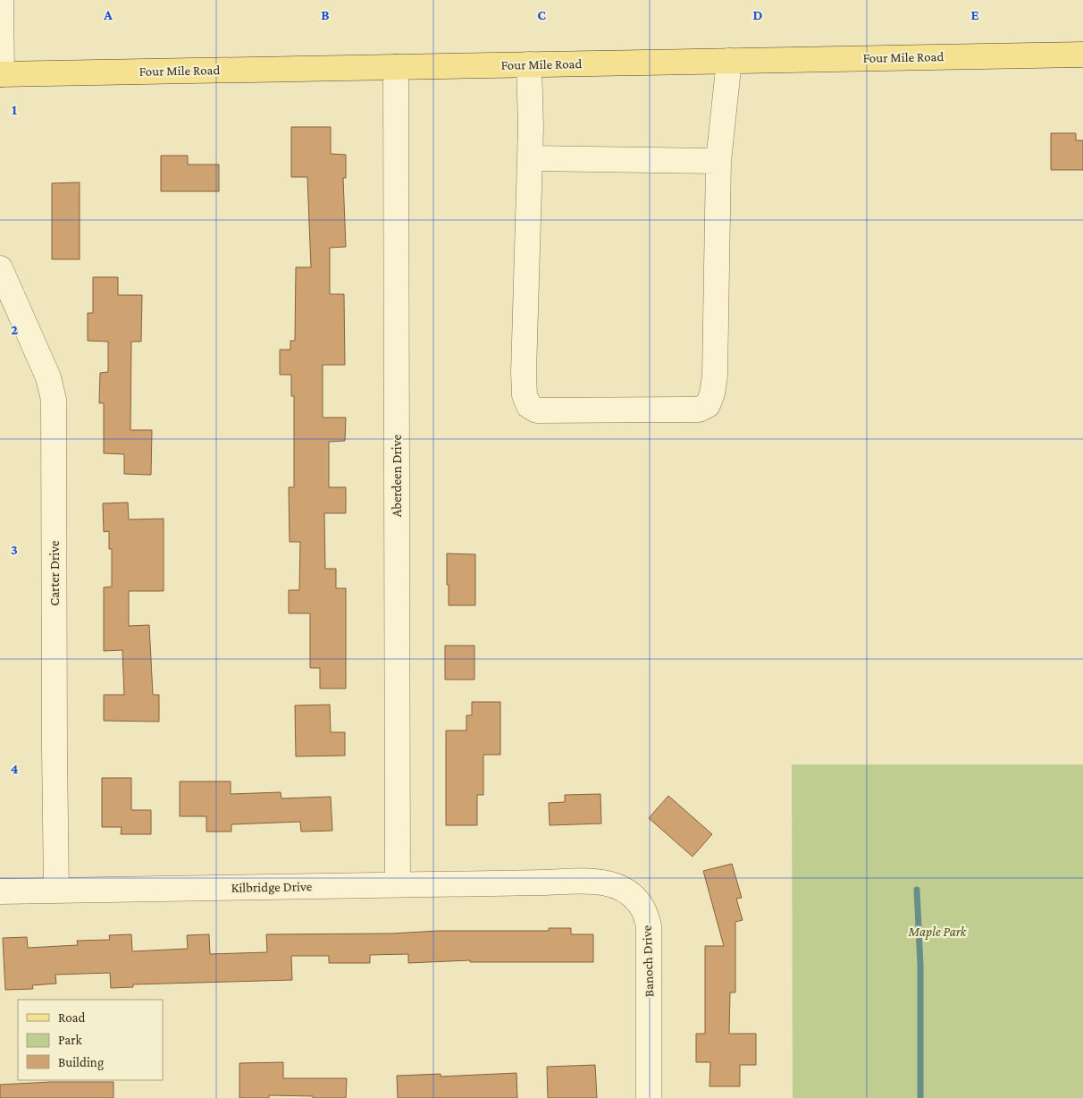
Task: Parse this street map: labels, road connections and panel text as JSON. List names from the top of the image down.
{
  "streets": {
    "main road": ["Four Mile Road"],
    "street": [
      "Aberdeen Drive",
      "Carter Drive",
      "Kilbridge Drive",
      "Banoch Drive"
    ]
  },
  "crossings": [
    ["Four Mile Road", "Aberdeen Drive"],
    ["Aberdeen Drive", "Kilbridge Drive"],
    ["Carter Drive", "Kilbridge Drive"],
    ["Kilbridge Drive", "Banoch Drive"]
  ],
  "parks": ["Maple Park"],
  "legend": ["Road", "Park", "Building"],
  "grid": {
    "columns": [
      "A",
      "B",
      "C",
      "D",
      "E"
    ],
    "rows": [
      "1",
      "2",
      "3",
      "4"
    ]
  }
}
